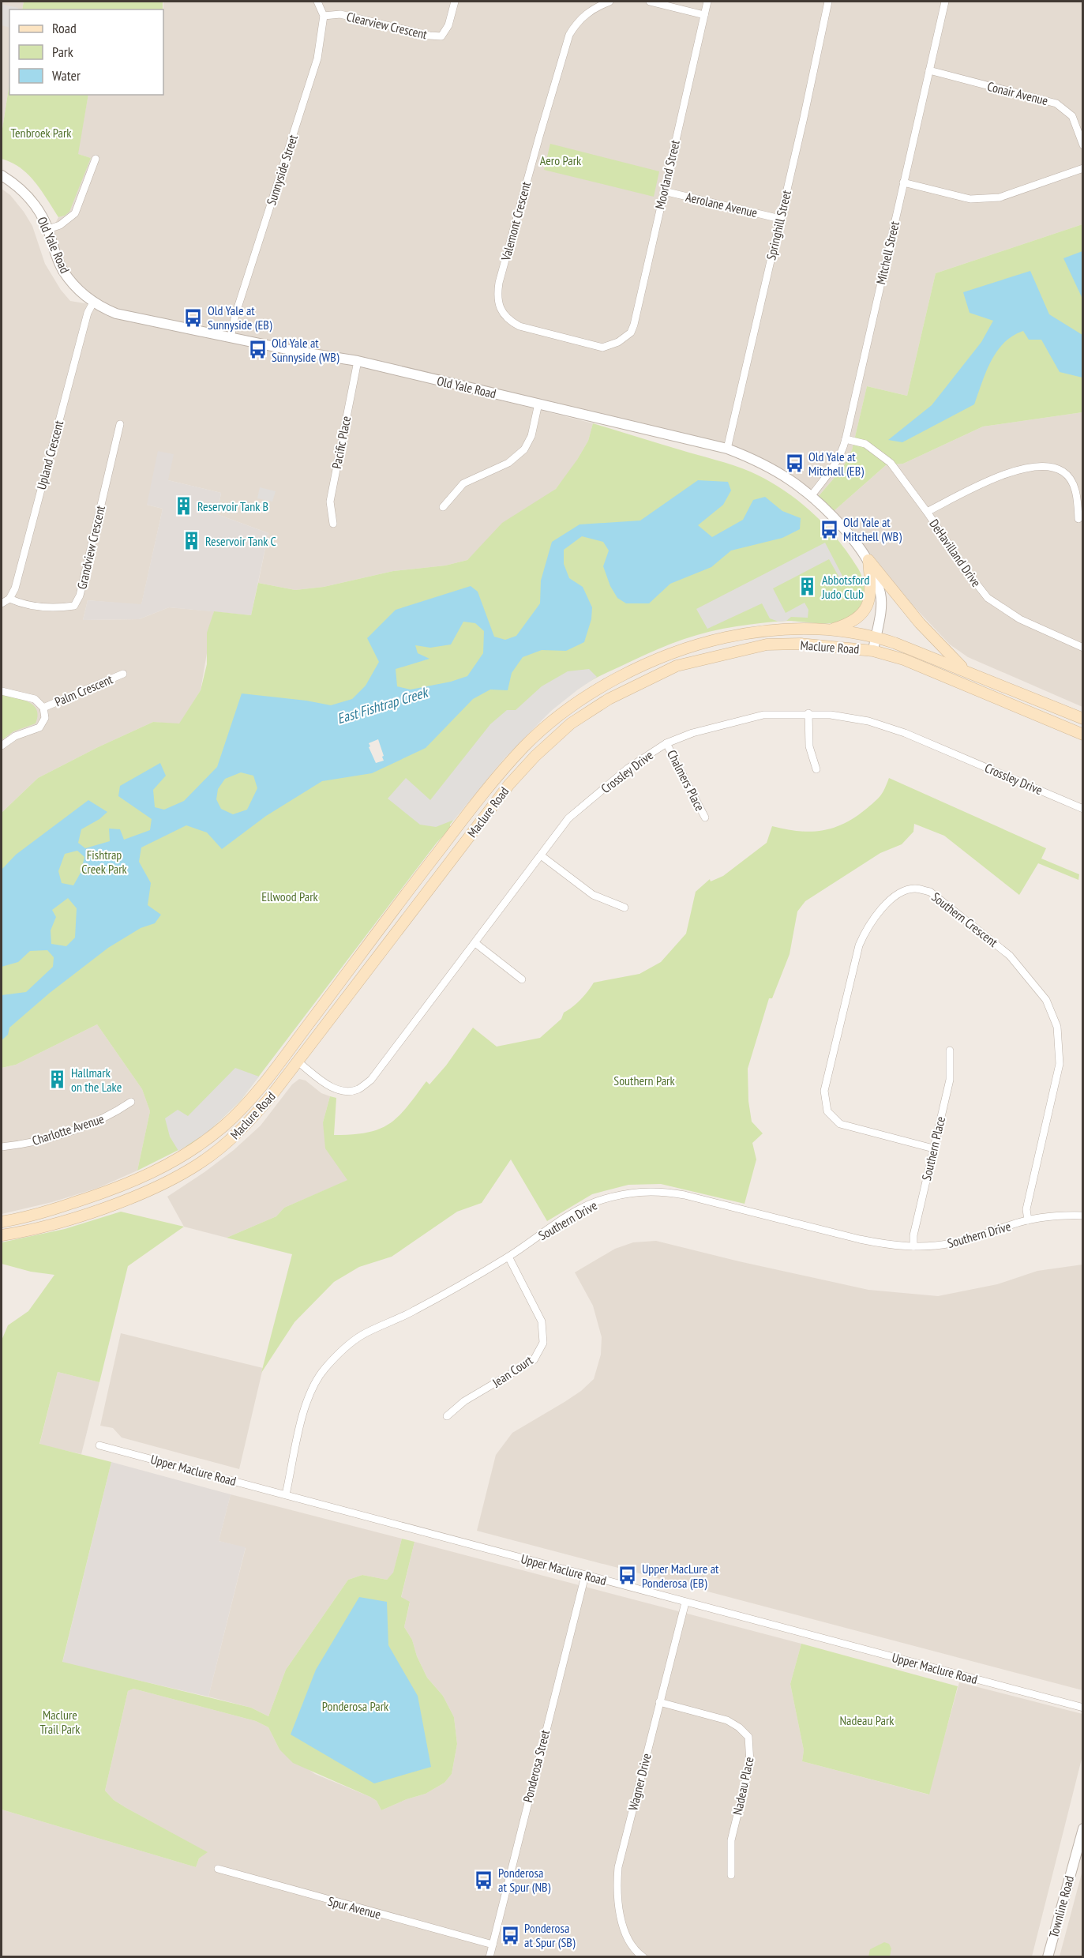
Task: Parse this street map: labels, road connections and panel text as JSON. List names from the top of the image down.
{
  "streets": {
    "main road": ["Maclure Road"],
    "street": [
      "Clearview Crescent",
      "Conair Avenue",
      "Sunnyside Street",
      "Moorland Street",
      "Aerolane Avenue",
      "Valemont Crescent",
      "Springhill Street",
      "Old Yale Road",
      "Mitchell Street",
      "Pacific Place",
      "Upland Crescent",
      "Grandview Crescent",
      "DeHavilland Drive",
      "Palm Crescent",
      "Crossley Drive",
      "Chalmers Place",
      "Southern Crescent",
      "Charlotte Avenue",
      "Southern Place",
      "Southern Drive",
      "Jean Court",
      "Upper Maclure Road",
      "Ponderosa Street",
      "Wagner Drive",
      "Nadeau Place",
      "Townline Road",
      "Spur Avenue"
    ]
  },
  "crossings": [
    ["Clearview Crescent", "Sunnyside Street"],
    ["Conair Avenue", "Mitchell Street"],
    ["Sunnyside Street", "Old Yale Road"],
    ["Moorland Street", "Aerolane Avenue"],
    ["Moorland Street", "Valemont Crescent"],
    ["Aerolane Avenue", "Springhill Street"],
    ["Springhill Street", "Old Yale Road"],
    ["Old Yale Road", "Mitchell Street"],
    ["Old Yale Road", "Pacific Place"],
    ["Old Yale Road", "Upland Crescent"],
    ["Old Yale Road", "Maclure Road"],
    ["Mitchell Street", "DeHavilland Drive"],
    ["Upland Crescent", "Grandview Crescent"],
    ["Maclure Road", "Crossley Drive"],
    ["Crossley Drive", "Chalmers Place"],
    ["Southern Crescent", "Southern Place"],
    ["Southern Crescent", "Southern Drive"],
    ["Southern Place", "Southern Drive"],
    ["Southern Drive", "Jean Court"],
    ["Southern Drive", "Upper Maclure Road"],
    ["Upper Maclure Road", "Ponderosa Street"],
    ["Upper Maclure Road", "Wagner Drive"],
    ["Ponderosa Street", "Spur Avenue"],
    ["Wagner Drive", "Nadeau Place"]
  ],
  "water": ["East Fishtrap Creek"],
  "parks": [
    "Tenbroek Park",
    "Aero Park",
    "Fishtrap Creek Park",
    "Ellwood Park",
    "Southern Park",
    "Ponderosa Park",
    "Maclure Trail Park",
    "Nadeau Park"
  ],
  "places": {
    "bus stop": [
      "Old Yale at Sunnyside (EB)",
      "Old Yale at Sunnyside (WB)",
      "Old Yale at Mitchell (EB)",
      "Old Yale at Mitchell (WB)",
      "Upper MacLure at Ponderosa (EB)",
      "Ponderosa at Spur (NB)",
      "Ponderosa at Spur (SB)"
    ],
    "building": [
      "Reservoir Tank B",
      "Reservoir Tank C",
      "Abbotsford Judo Club",
      "Hallmark on the Lake"
    ]
  },
  "legend": ["Road", "Park", "Water"]
}
